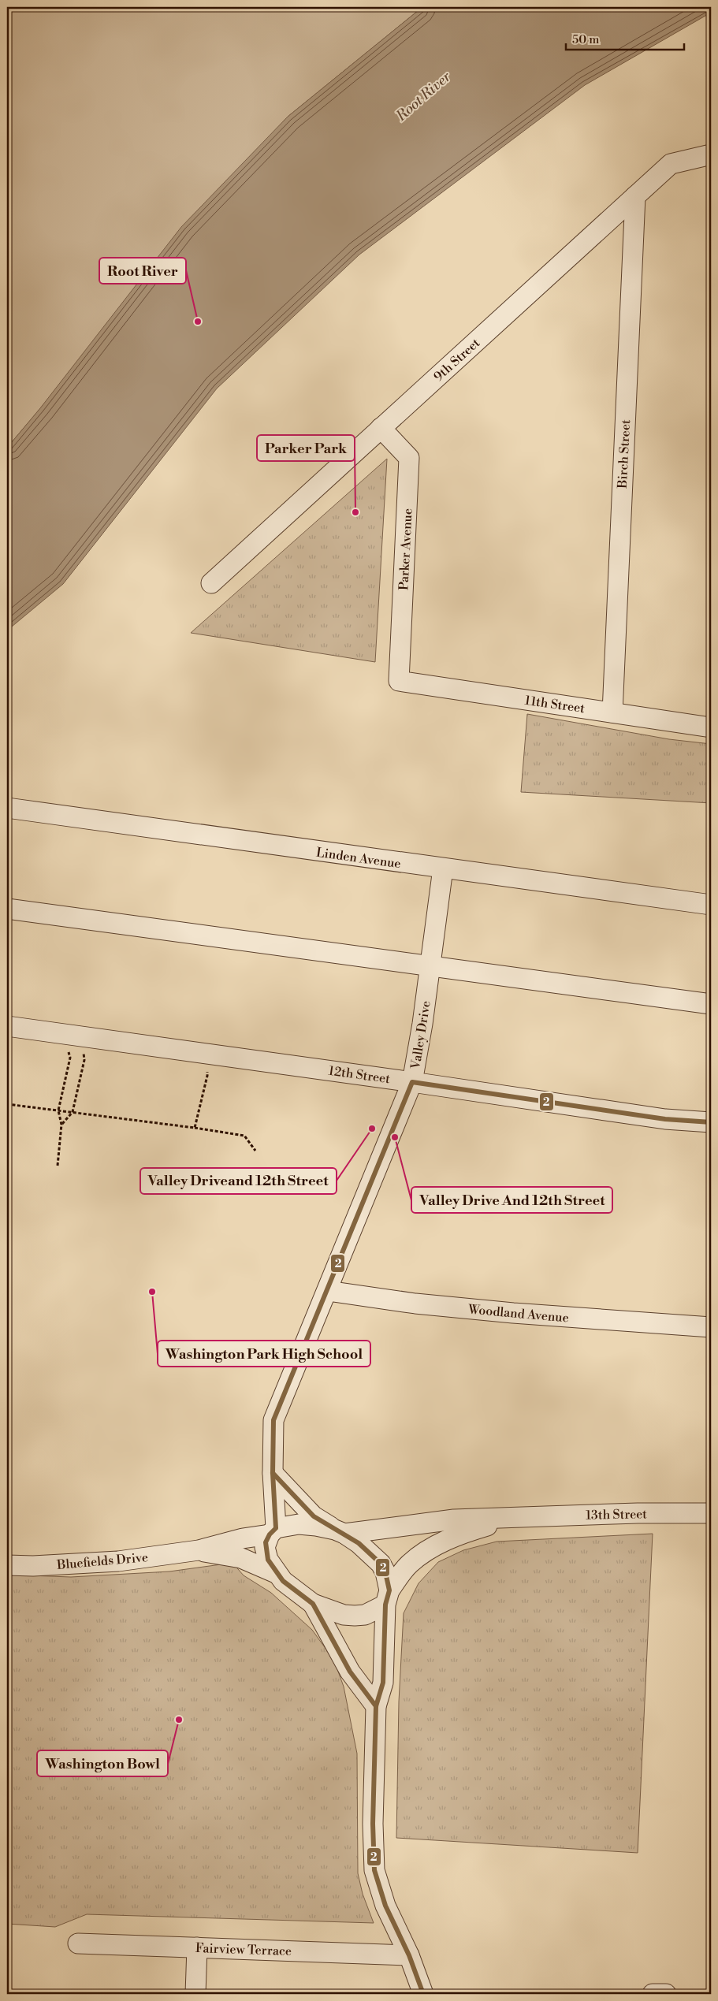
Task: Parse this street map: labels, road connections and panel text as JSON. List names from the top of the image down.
{
  "streets": {
    "street": [
      "9th Street",
      "Birch Street",
      "Parker Avenue",
      "11th Street",
      "Linden Avenue",
      "Valley Drive",
      "12th Street",
      "Woodland Avenue",
      "13th Street",
      "Bluefields Drive",
      "Fairview Terrace"
    ]
  },
  "crossings": [
    ["9th Street", "Birch Street"],
    ["9th Street", "Parker Avenue"],
    ["Birch Street", "11th Street"],
    ["Parker Avenue", "11th Street"],
    ["Linden Avenue", "Valley Drive"],
    ["Valley Drive", "12th Street"],
    ["Valley Drive", "Woodland Avenue"],
    ["Valley Drive", "13th Street"],
    ["Valley Drive", "Bluefields Drive"],
    ["13th Street", "Bluefields Drive"]
  ],
  "water": ["Root River"],
  "places": [
    "Root River",
    "Parker Park",
    "Valley Driveand 12th Street",
    "Valley Drive And 12th Street",
    "Washington Park High School",
    "Washington Bowl"
  ],
  "lines": ["transit line 2"],
  "scale_bar": "50 m"
}
